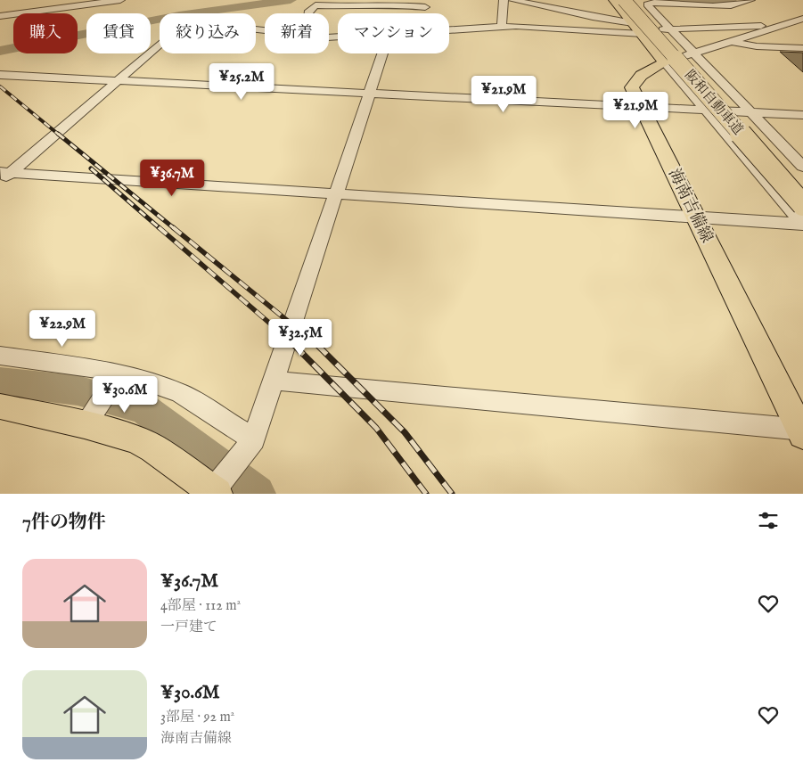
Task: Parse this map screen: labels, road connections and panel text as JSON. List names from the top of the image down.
{
  "streets": {
    "highway": ["阪和自動車道"],
    "main road": ["海南吉備線"]
  },
  "page": {
    "chip": [
      "購入",
      "賃貸",
      "絞り込み",
      "新着",
      "マンション"
    ],
    "price": [
      "¥25.2M",
      "¥21.9M",
      "¥21.9M",
      "¥36.7M",
      "¥22.9M",
      "¥32.5M",
      "¥30.6M"
    ],
    "heading": "7件の物件",
    "list": [
      {
        "name": "¥36.7M",
        "note": "4部屋 · 112 m² · 一戸建て"
      },
      {
        "name": "¥30.6M",
        "note": "3部屋 · 92 m² · 海南吉備線"
      }
    ]
  }
}
